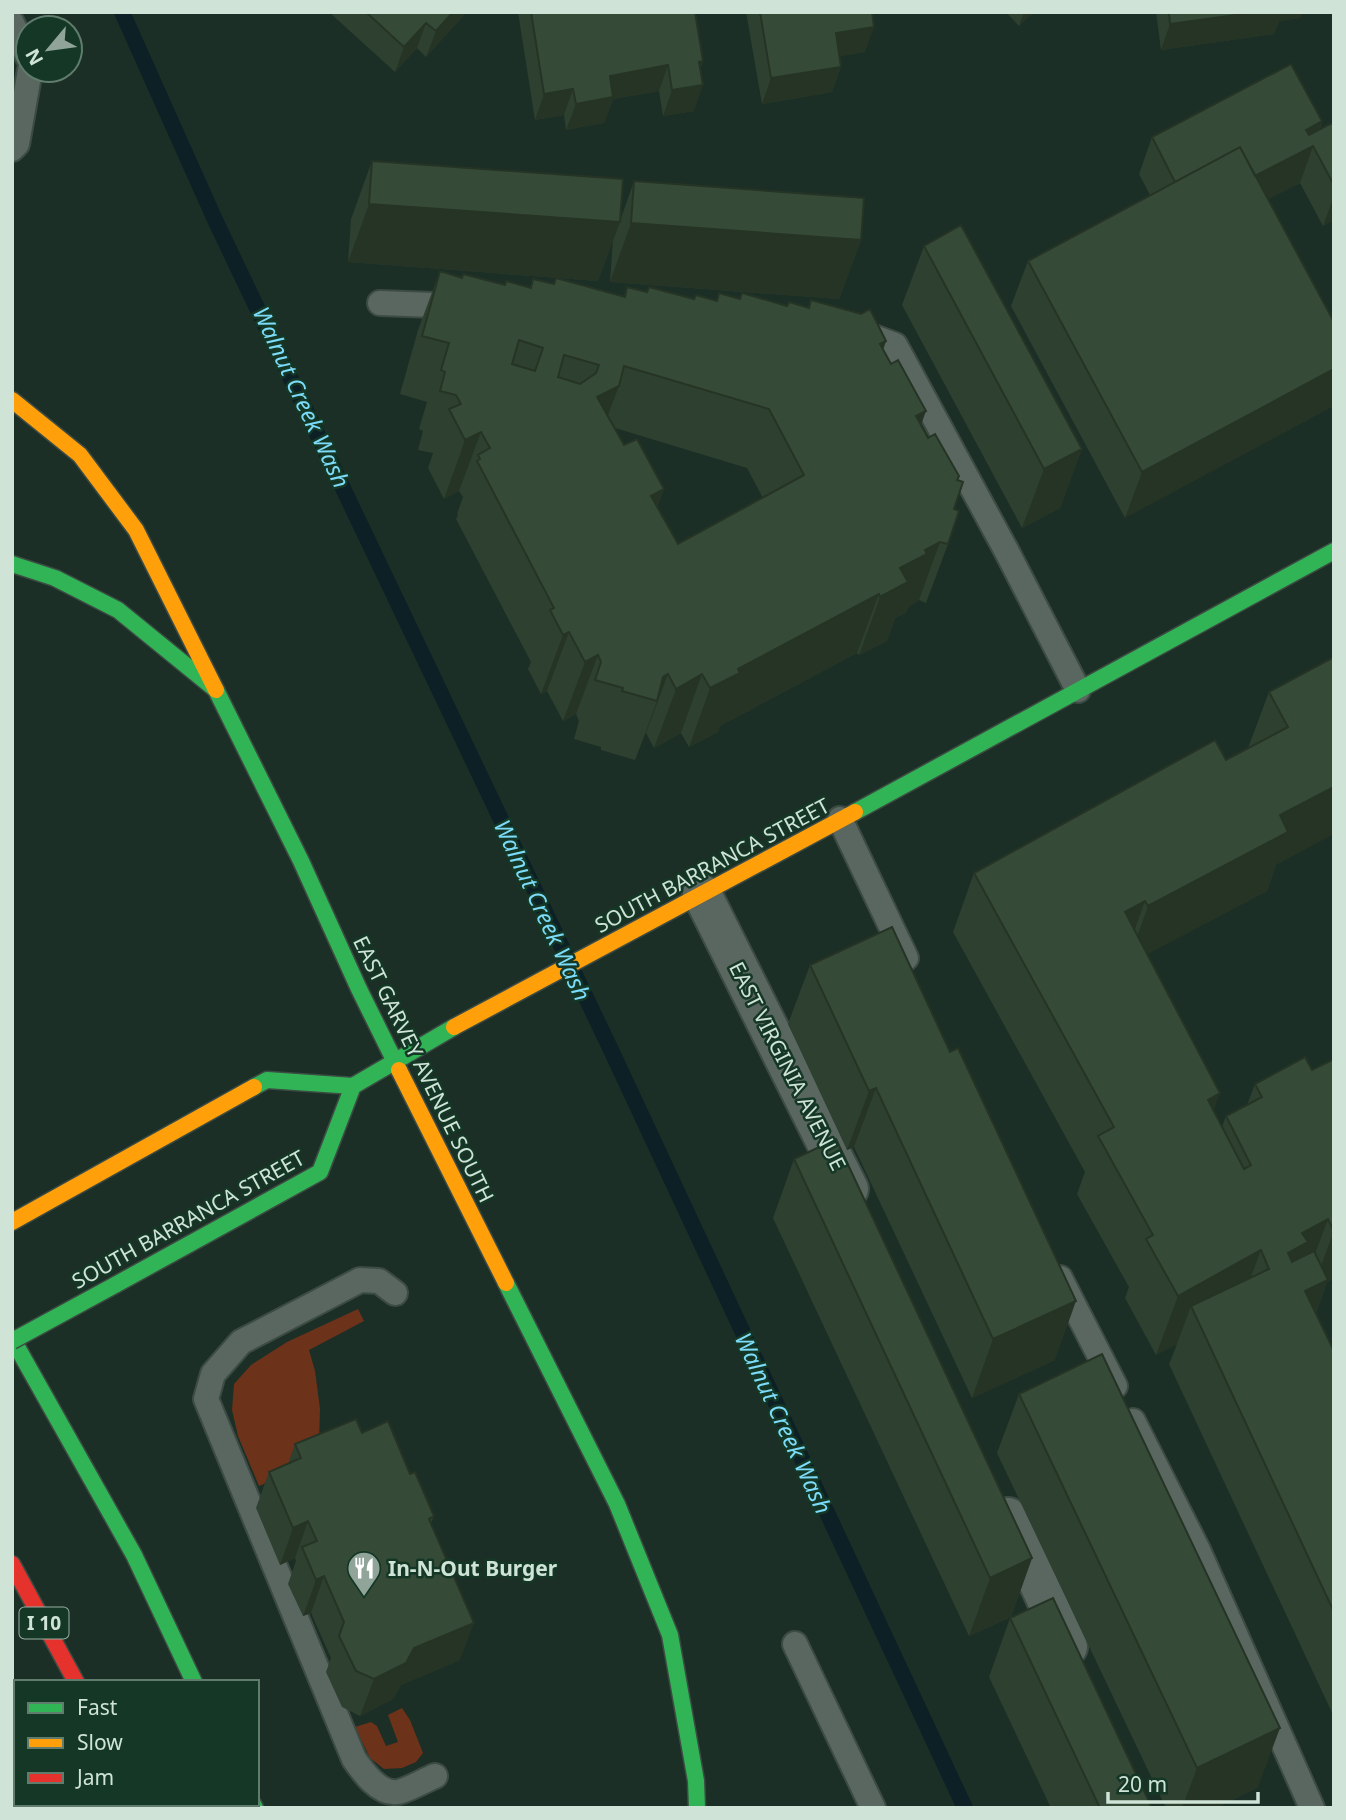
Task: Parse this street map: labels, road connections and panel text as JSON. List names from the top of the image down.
{
  "streets": {
    "main road": ["SOUTH BARRANCA STREET", "EAST GARVEY AVENUE SOUTH", "I 10"],
    "street": ["EAST VIRGINIA AVENUE"]
  },
  "crossings": [
    ["SOUTH BARRANCA STREET", "EAST VIRGINIA AVENUE"],
    ["SOUTH BARRANCA STREET", "EAST GARVEY AVENUE SOUTH"]
  ],
  "water": ["Walnut Creek Wash"],
  "places": {
    "restaurant": ["In-N-Out Burger"]
  },
  "legend": ["Fast", "Slow", "Jam"],
  "scale_bar": "20 m",
  "north": "bottom left"
}
